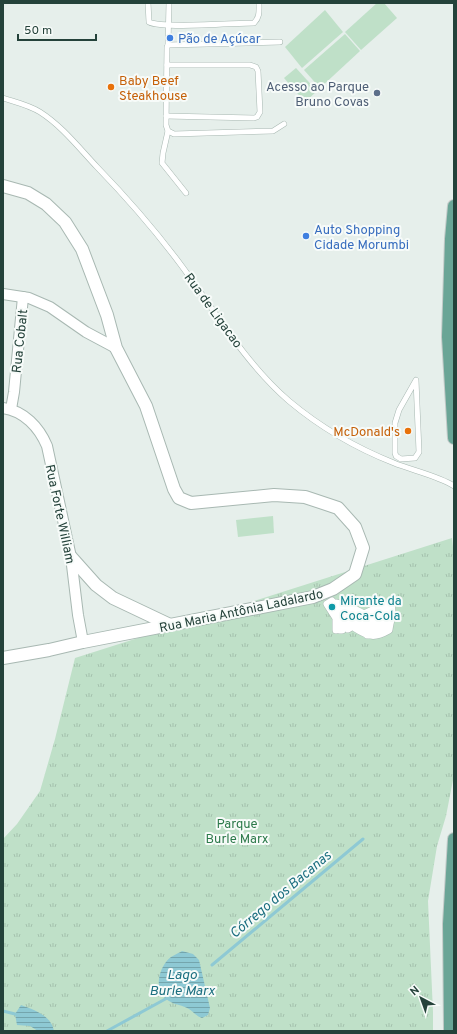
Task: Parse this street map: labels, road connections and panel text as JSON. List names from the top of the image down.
{
  "streets": {
    "street": ["Rua Cobalt", "Rua Forte William", "Rua Maria Antônia Ladalardo"],
    "lane": ["Rua de Ligacao"]
  },
  "crossings": [
    ["Rua Cobalt", "Rua Forte William"],
    ["Rua Forte William", "Rua Maria Antônia Ladalardo"]
  ],
  "water": ["Córrego dos Bacanas", "Lago Burle Marx"],
  "parks": ["Parque Burle Marx"],
  "places": [
    "Pão de Açúcar",
    "Baby Beef Steakhouse",
    "Acesso ao Parque Bruno Covas",
    "Auto Shopping Cidade Morumbi",
    "McDonald's",
    "Mirante da Coca-Cola"
  ],
  "scale_bar": "50 m",
  "north": "top left"
}
